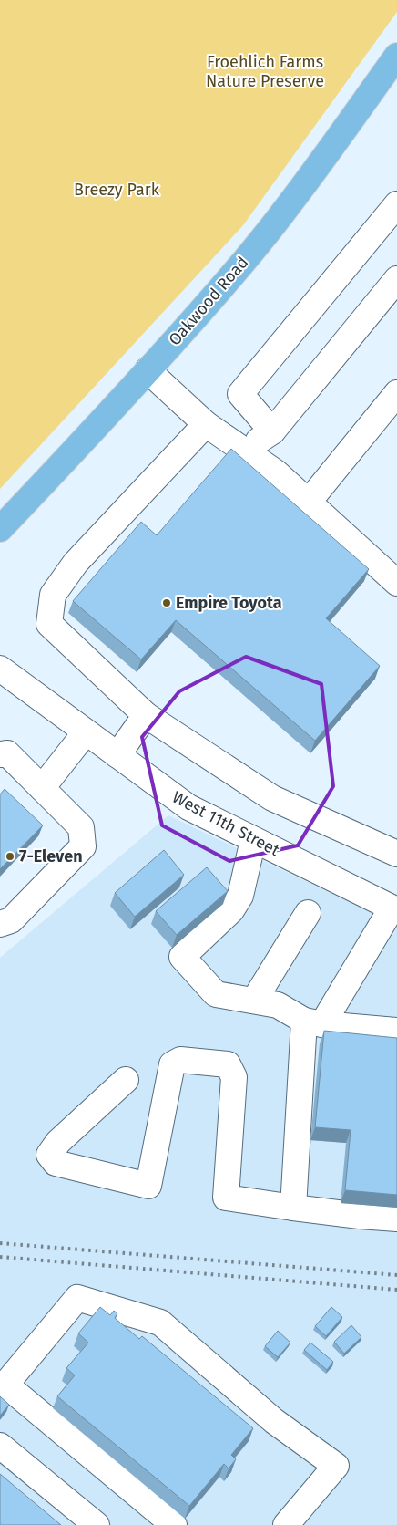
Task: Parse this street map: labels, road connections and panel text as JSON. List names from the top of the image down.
{
  "streets": {
    "main road": ["Oakwood Road"],
    "street": ["West 11th Street"]
  },
  "parks": ["Froehlich Farms Nature Preserve", "Breezy Park"],
  "places": ["Empire Toyota", "7-Eleven"]
}
